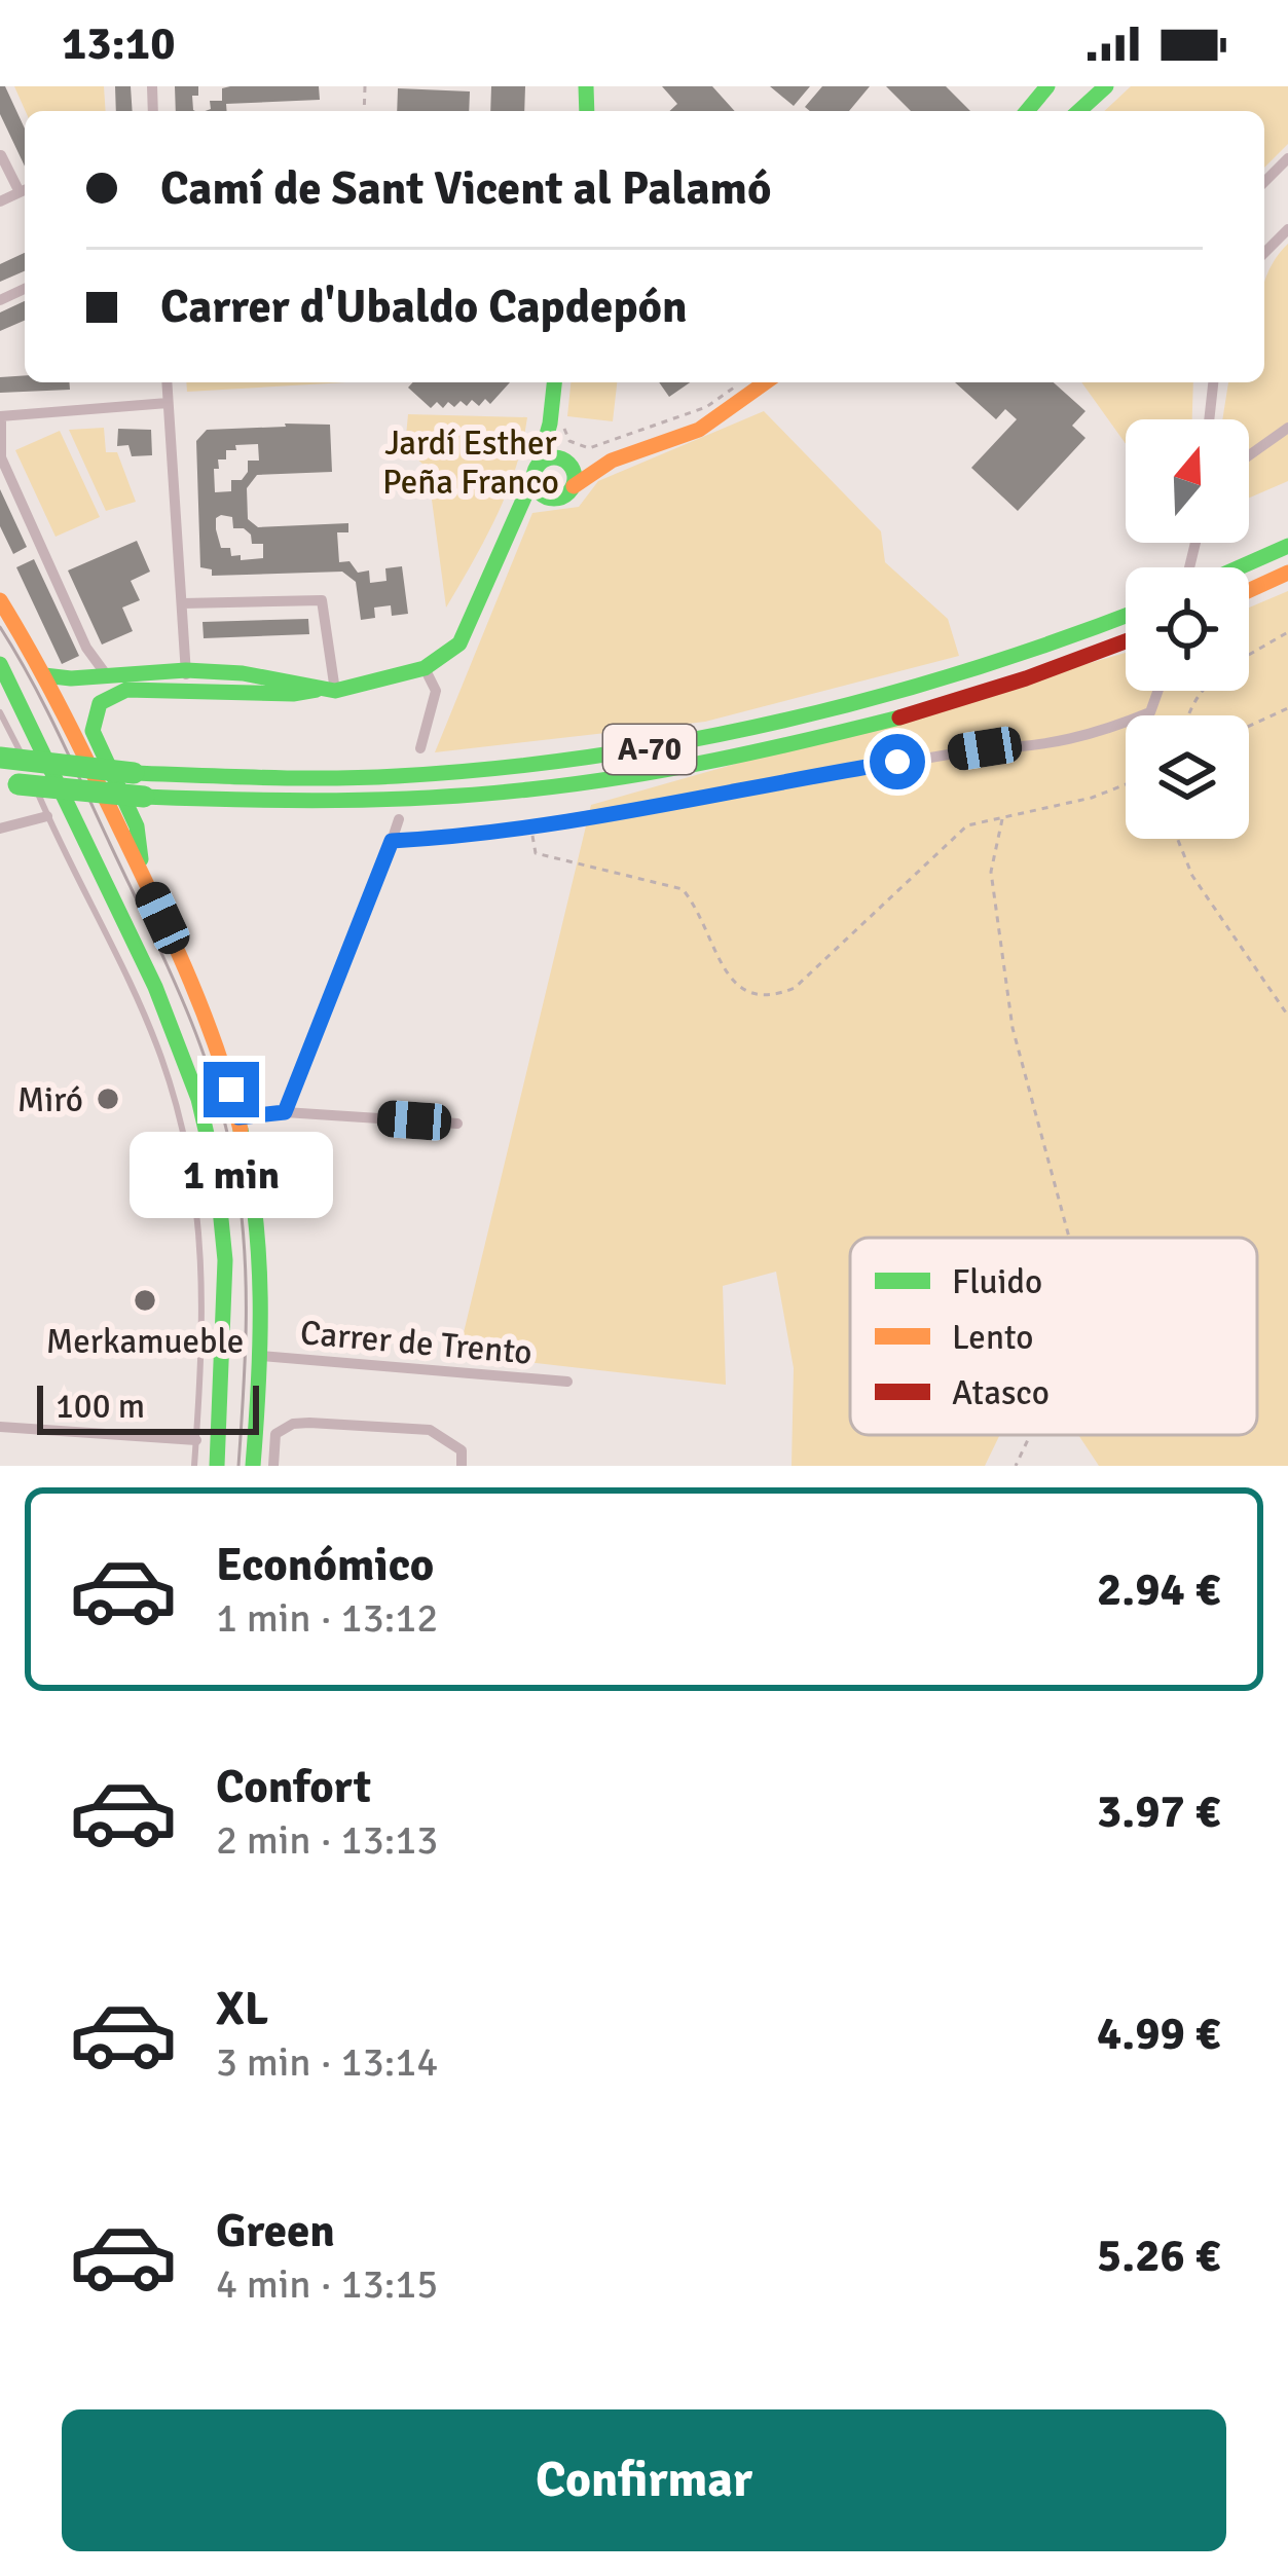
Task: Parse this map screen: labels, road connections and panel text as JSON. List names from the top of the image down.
{
  "streets": {
    "main road": ["A-70"],
    "street": ["Carrer de Trento"]
  },
  "parks": ["Jardí Esther Peña Franco"],
  "places": ["Miró", "Merkamueble"],
  "legend": ["Fluido", "Lento", "Atasco"],
  "scale_bar": "100 m",
  "north": "top",
  "page": {
    "status": "13:10",
    "banner": ["Camí de Sant Vicent al Palamó", "Carrer d'Ubaldo Capdepón"],
    "bubble": "1 min",
    "scale": "100 m",
    "list": [
      {
        "name": "Económico",
        "note": "1 min · 13:12",
        "value": "2.94 €"
      },
      {
        "name": "Confort",
        "note": "2 min · 13:13",
        "value": "3.97 €"
      },
      {
        "name": "XL",
        "note": "3 min · 13:14",
        "value": "4.99 €"
      },
      {
        "name": "Green",
        "note": "4 min · 13:15",
        "value": "5.26 €"
      }
    ],
    "buttons": "Confirmar"
  }
}
